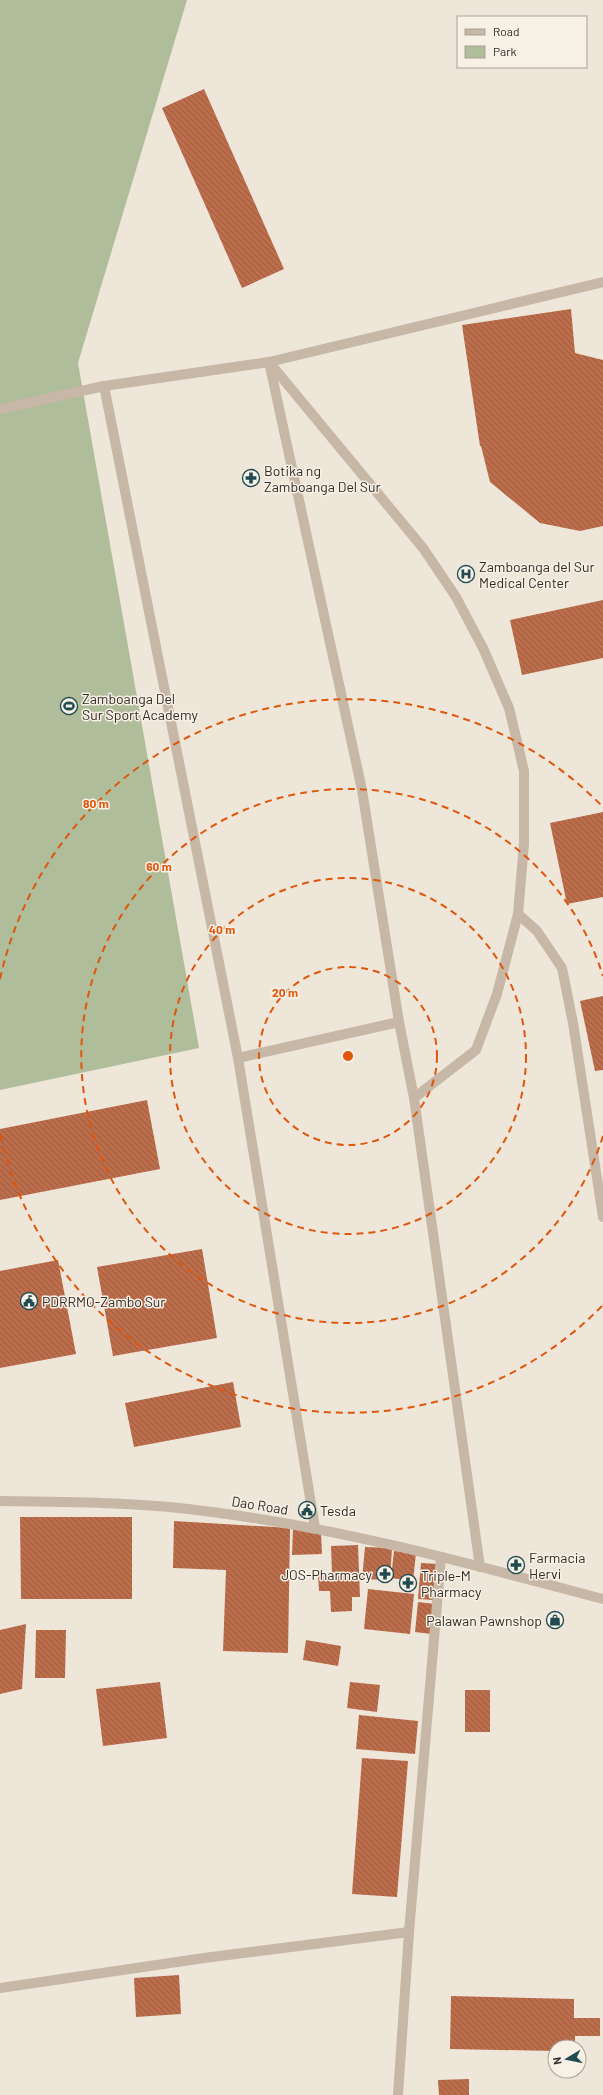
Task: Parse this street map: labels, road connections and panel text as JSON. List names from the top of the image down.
{
  "streets": {
    "street": ["Dao Road"]
  },
  "places": {
    "pharmacy": [
      "Botika ng Zamboanga Del Sur",
      "Farmacia Hervi",
      "JOS-Pharmacy",
      "Triple-M Pharmacy"
    ],
    "hospital": ["Zamboanga del Sur Medical Center"],
    "sports": ["Zamboanga Del Sur Sport Academy"],
    "public building": ["PDRRMO-Zambo Sur", "Tesda"],
    "shop": ["Palawan Pawnshop"]
  },
  "legend": ["Road", "Park"],
  "north": "left",
  "rings": [
    "80 m",
    "60 m",
    "40 m",
    "20 m"
  ]
}
